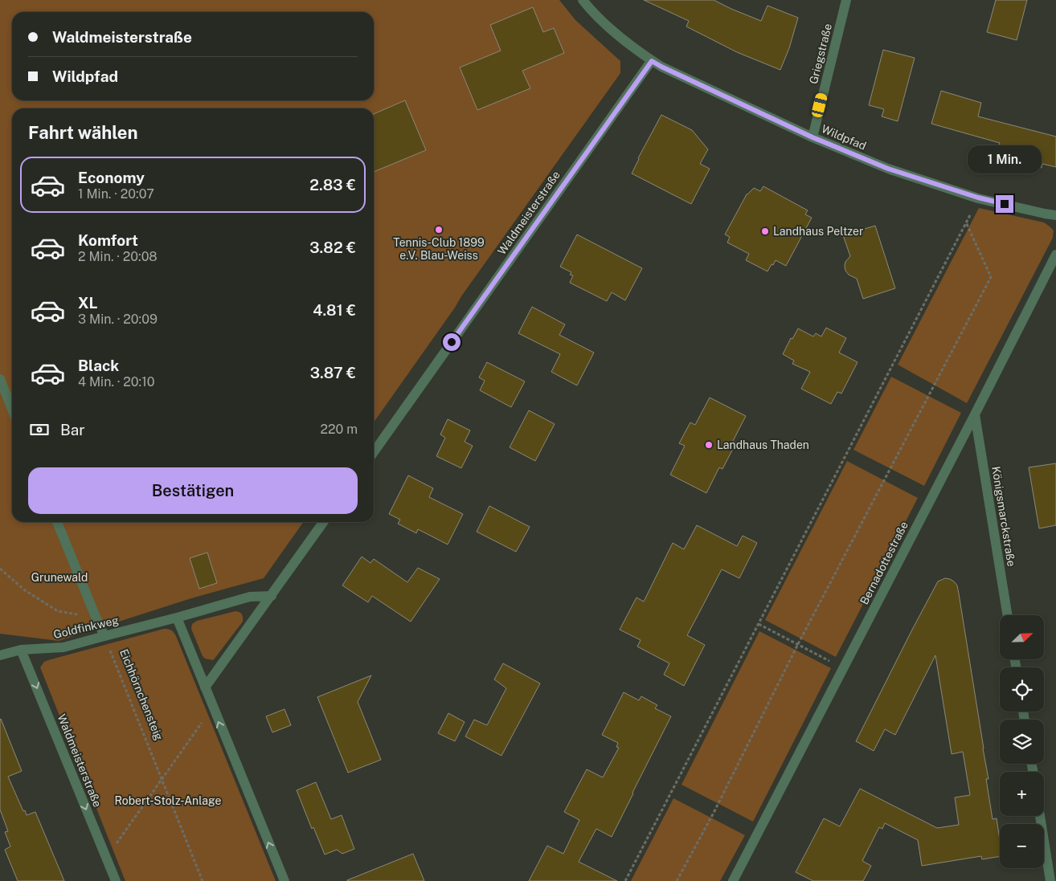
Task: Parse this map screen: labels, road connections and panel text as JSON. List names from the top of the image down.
{
  "streets": {
    "street": [
      "Griegstraße",
      "Wildpfad",
      "Waldmeisterstraße",
      "Königsmarckstraße",
      "Bernadottestraße",
      "Goldfinkweg"
    ],
    "path": ["Eichhörnchensteig"]
  },
  "crossings": [
    ["Griegstraße", "Wildpfad"],
    ["Wildpfad", "Waldmeisterstraße"],
    ["Waldmeisterstraße", "Goldfinkweg"],
    ["Königsmarckstraße", "Bernadottestraße"],
    ["Goldfinkweg", "Eichhörnchensteig"]
  ],
  "parks": ["Grunewald", "Robert-Stolz-Anlage"],
  "places": ["Tennis-Club 1899 e.V. Blau-Weiss", "Landhaus Peltzer", "Landhaus Thaden"],
  "north": "top right",
  "page": {
    "banner": ["Waldmeisterstraße", "Wildpfad"],
    "heading": "Fahrt wählen",
    "bubble": "1 Min.",
    "list": [
      {
        "name": "Economy",
        "note": "1 Min. · 20:07",
        "value": "2.83 €"
      },
      {
        "name": "Komfort",
        "note": "2 Min. · 20:08",
        "value": "3.82 €"
      },
      {
        "name": "XL",
        "note": "3 Min. · 20:09",
        "value": "4.81 €"
      },
      {
        "name": "Black",
        "note": "4 Min. · 20:10",
        "value": "3.87 €"
      }
    ],
    "pay": ["Bar", "220 m"],
    "buttons": "Bestätigen",
    "map_buttons": ["+", "−"]
  }
}
